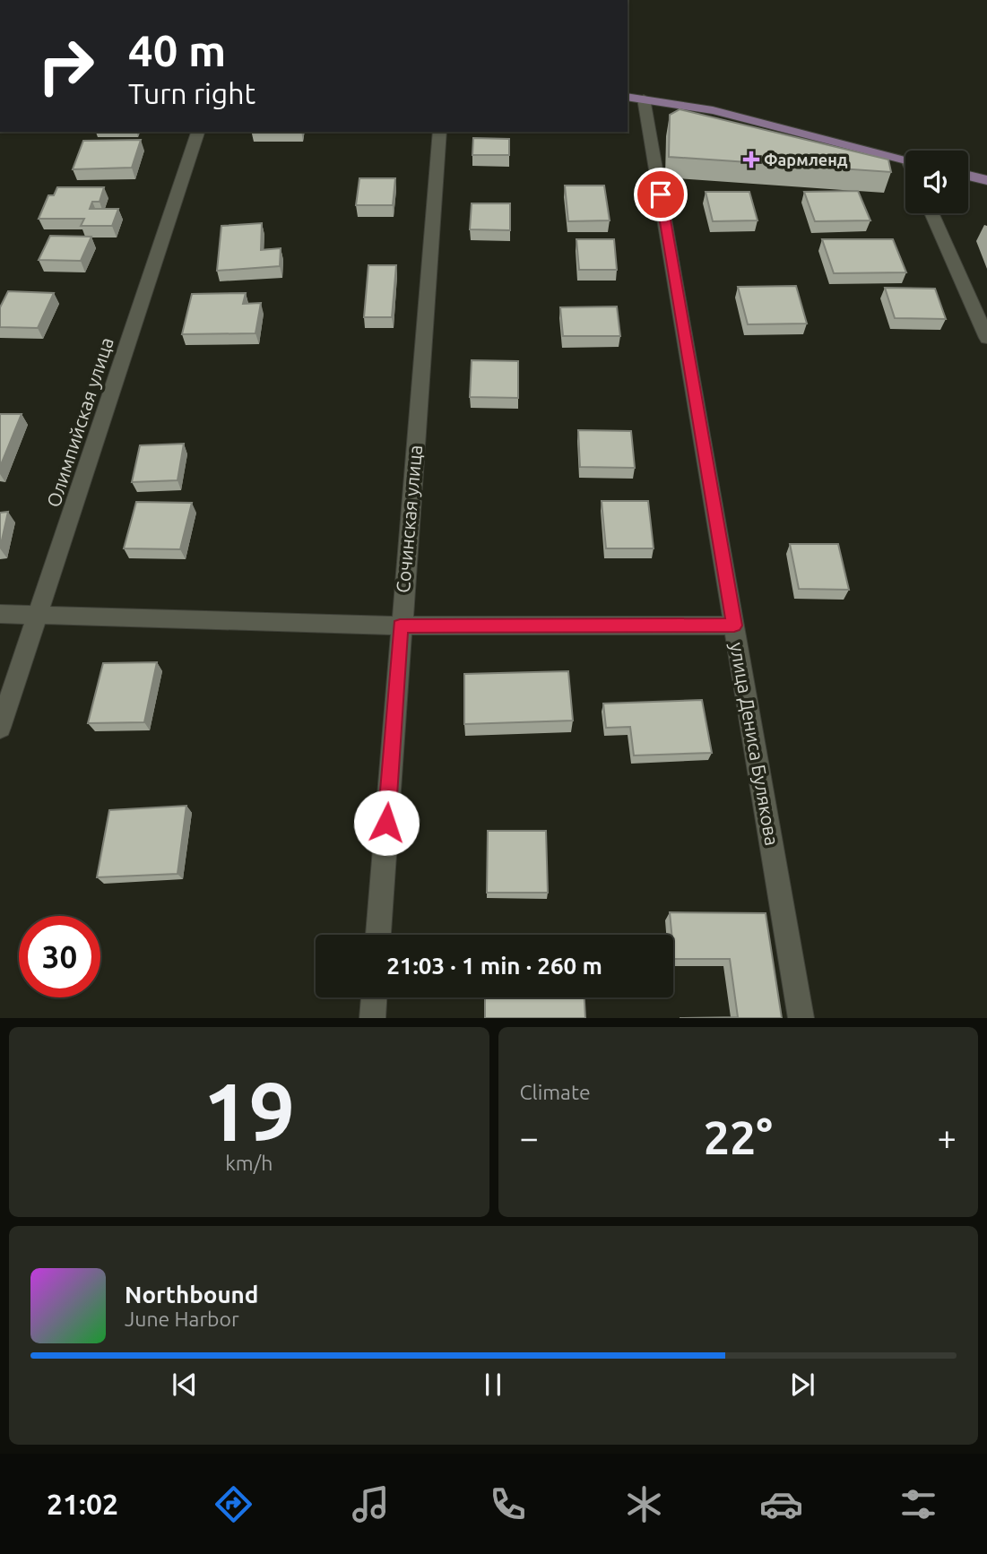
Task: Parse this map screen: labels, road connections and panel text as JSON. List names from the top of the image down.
{
  "streets": {
    "street": ["Олимпийская улица", "Сочинская улица", "улица Дениса Булякова"]
  },
  "places": {
    "health": ["Фармленд"]
  },
  "page": {
    "turn": ["40 m", "Turn right"],
    "limit": "30",
    "trip": "21:03 · 1 min · 260 m",
    "tile": [
      ["19", "km/h"],
      "Climate"
    ],
    "heat": ["−", "22°", "+"],
    "song": ["Northbound", "June Harbor"],
    "tabs": "21:02"
  }
}
